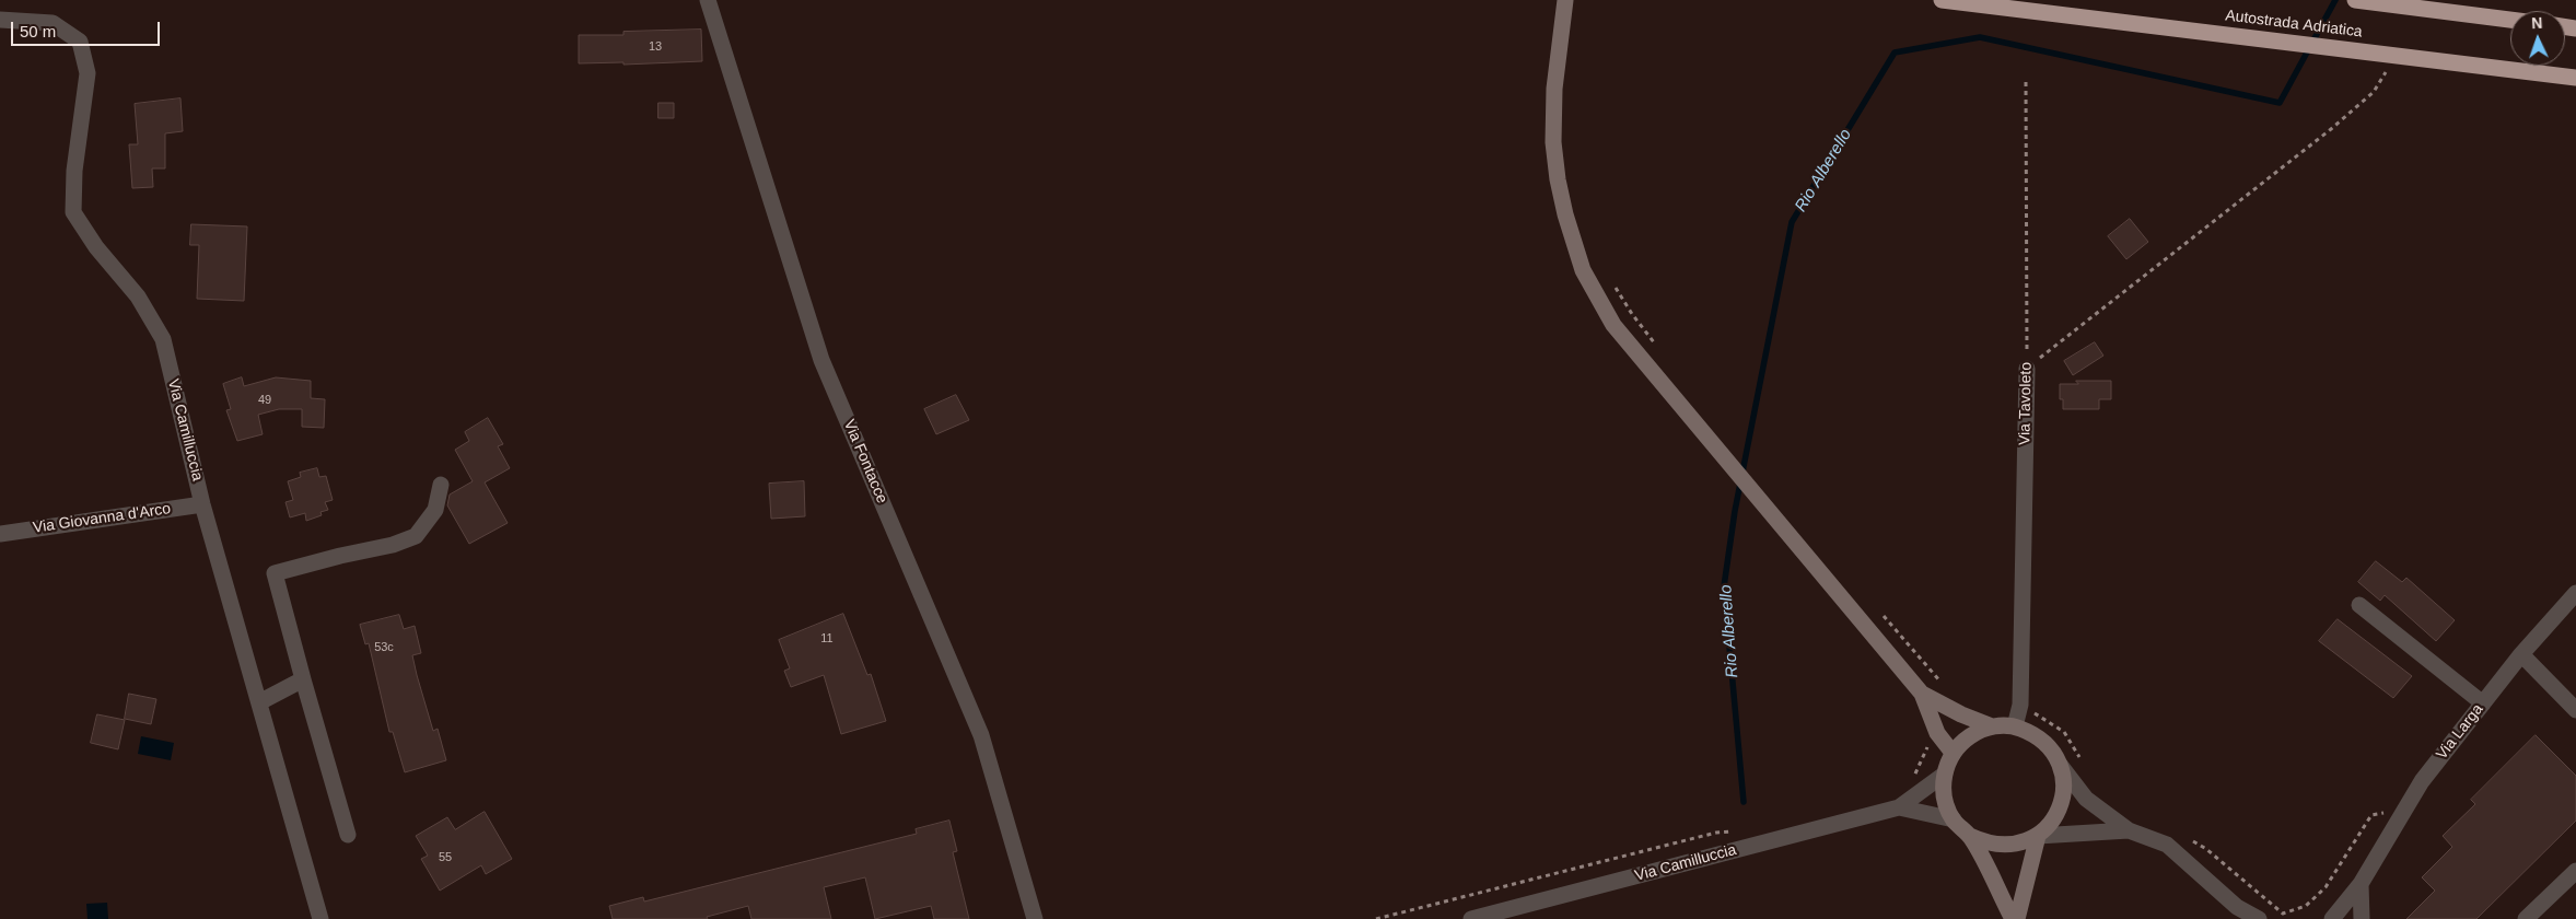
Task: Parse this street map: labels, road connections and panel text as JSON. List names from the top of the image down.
{
  "streets": {
    "highway": ["Autostrada Adriatica"],
    "street": [
      "Via Tavoleto",
      "Via Camilluccia",
      "Via Fontacce",
      "Via Giovanna d'Arco",
      "Via Larga"
    ]
  },
  "crossings": [
    ["Via Tavoleto", "Via Camilluccia"],
    ["Via Camilluccia", "Via Giovanna d'Arco"]
  ],
  "water": ["Rio Alberello"],
  "house_numbers": [
    "13",
    "49",
    "11",
    "53c",
    "55"
  ],
  "scale_bar": "50 m",
  "north": "top"
}
